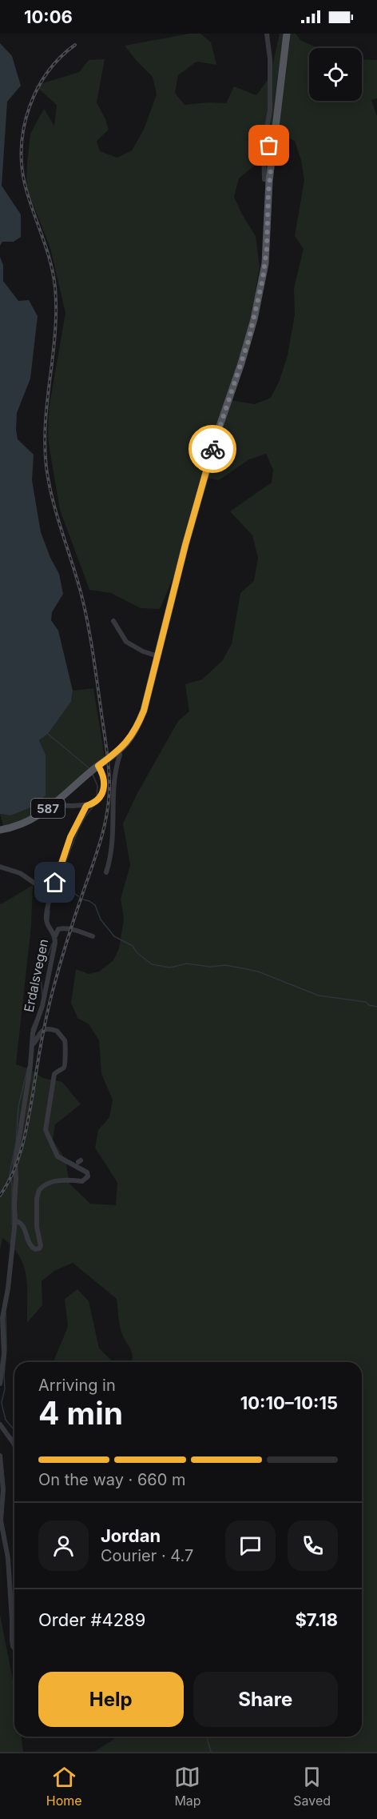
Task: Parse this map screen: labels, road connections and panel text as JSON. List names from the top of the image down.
{
  "streets": {
    "main road": ["587"],
    "street": ["Erdalsvegen"]
  },
  "crossings": [
    ["587", "Erdalsvegen"]
  ],
  "page": {
    "status": "10:06",
    "heading": ["4 min", "Arriving in", "10:10–10:15"],
    "panel": [
      "Jordan",
      "Courier · 4.7",
      "Order #4289",
      "$7.18"
    ],
    "bar": "On the way · 660 m",
    "buttons": ["Help", "Share"],
    "tabs": ["Home", "Map", "Saved"]
  }
}
